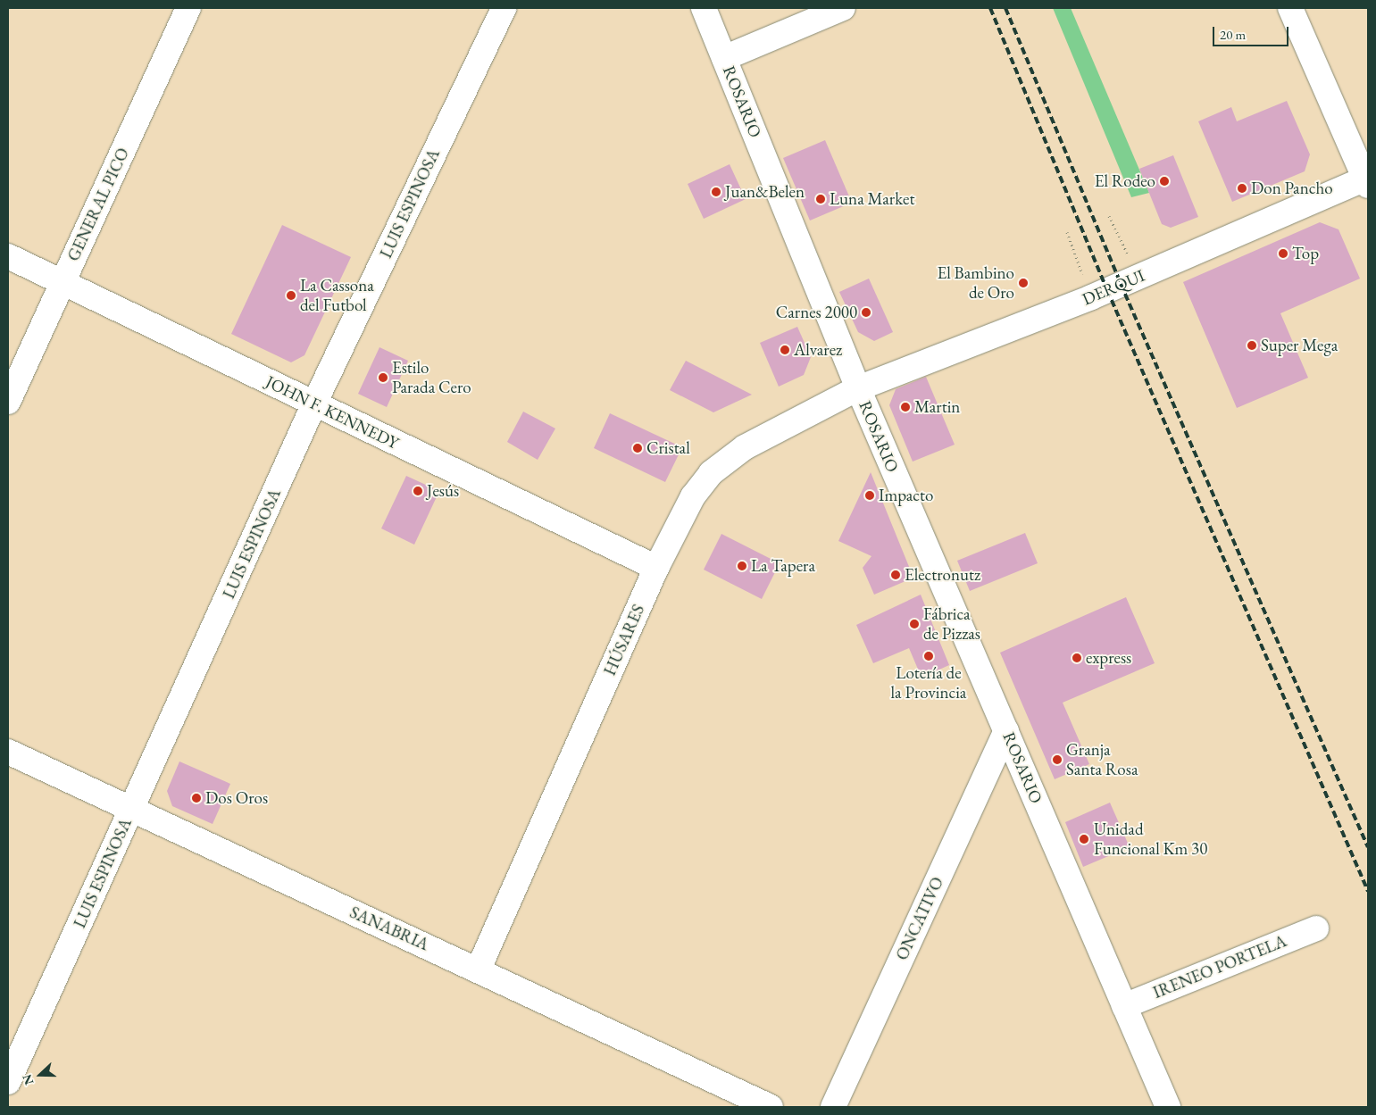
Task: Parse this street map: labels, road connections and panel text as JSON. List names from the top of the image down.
{
  "streets": {
    "street": [
      "ROSARIO",
      "LUIS ESPINOSA",
      "GENERAL PICO",
      "DERQUI",
      "JOHN F. KENNEDY",
      "HÚSARES",
      "ONCATIVO",
      "SANABRIA",
      "IRENEO PORTELA"
    ]
  },
  "crossings": [
    ["ROSARIO", "DERQUI"],
    ["ROSARIO", "HÚSARES"],
    ["ROSARIO", "ONCATIVO"],
    ["ROSARIO", "IRENEO PORTELA"],
    ["LUIS ESPINOSA", "JOHN F. KENNEDY"],
    ["LUIS ESPINOSA", "SANABRIA"],
    ["GENERAL PICO", "JOHN F. KENNEDY"],
    ["DERQUI", "HÚSARES"],
    ["JOHN F. KENNEDY", "HÚSARES"],
    ["HÚSARES", "SANABRIA"]
  ],
  "places": [
    "El Rodeo",
    "Don Pancho",
    "Juan&Belen",
    "Luna Market",
    "Top",
    "El Bambino de Oro",
    "La Cassona del Futbol",
    "Carnes 2000",
    "Super Mega",
    "Alvarez",
    "Estilo Parada Cero",
    "Martin",
    "Cristal",
    "Jesús",
    "Impacto",
    "La Tapera",
    "Electronutz",
    "Fábrica de Pizzas",
    "Lotería de la Provincia",
    "express",
    "Granja Santa Rosa",
    "Dos Oros",
    "Unidad Funcional Km 30"
  ],
  "scale_bar": "20 m",
  "north": "left"
}
